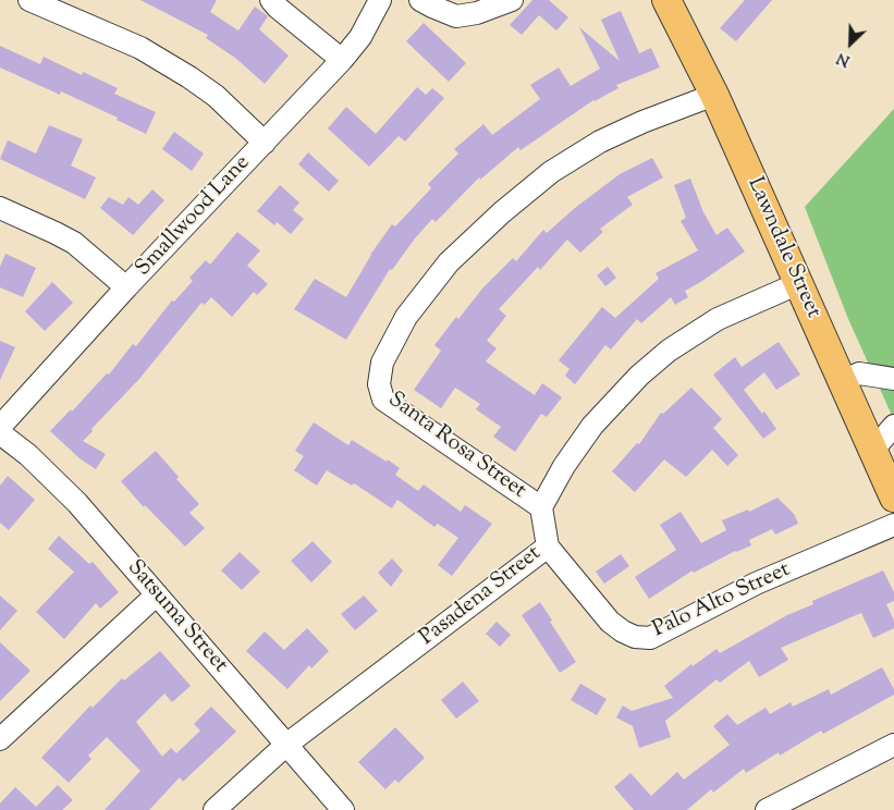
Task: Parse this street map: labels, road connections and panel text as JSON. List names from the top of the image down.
{
  "streets": {
    "main road": ["Lawndale Street"],
    "street": [
      "Smallwood Lane",
      "Santa Rosa Street",
      "Pasadena Street",
      "Palo Alto Street",
      "Satsuma Street"
    ]
  },
  "crossings": [
    ["Lawndale Street", "Santa Rosa Street"],
    ["Santa Rosa Street", "Pasadena Street"],
    ["Pasadena Street", "Palo Alto Street"],
    ["Pasadena Street", "Satsuma Street"]
  ],
  "north": "bottom left"
}
